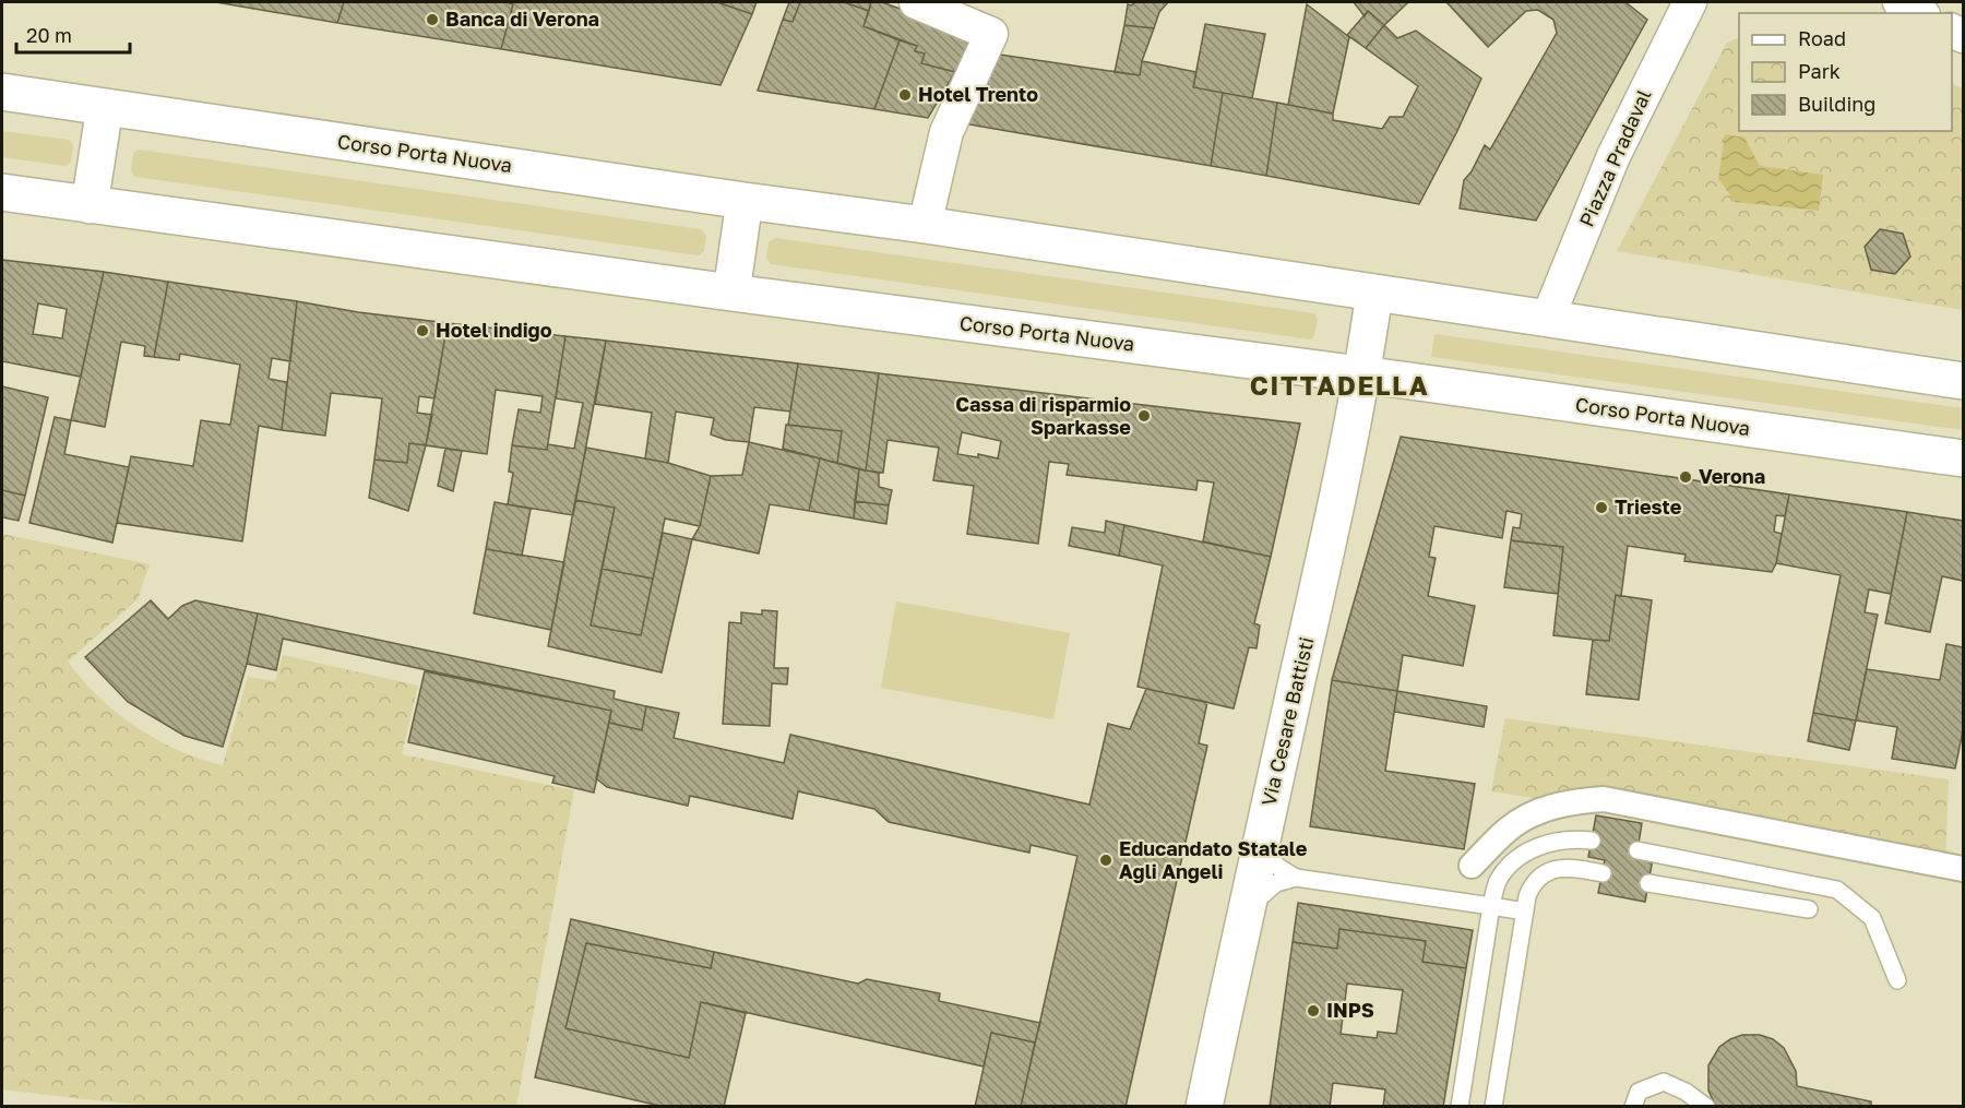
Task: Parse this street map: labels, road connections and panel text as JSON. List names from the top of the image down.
{
  "streets": {
    "street": ["Corso Porta Nuova", "Piazza Pradaval", "Via Cesare Battisti"]
  },
  "crossings": [
    ["Corso Porta Nuova", "Piazza Pradaval"],
    ["Corso Porta Nuova", "Via Cesare Battisti"]
  ],
  "districts": ["CITTADELLA"],
  "places": [
    "Banca di Verona",
    "Hotel Trento",
    "Hotel indigo",
    "Cassa di risparmio Sparkasse",
    "Verona",
    "Trieste",
    "Educandato Statale Agli Angeli",
    "INPS"
  ],
  "legend": ["Road", "Park", "Building"],
  "scale_bar": "20 m"
}
